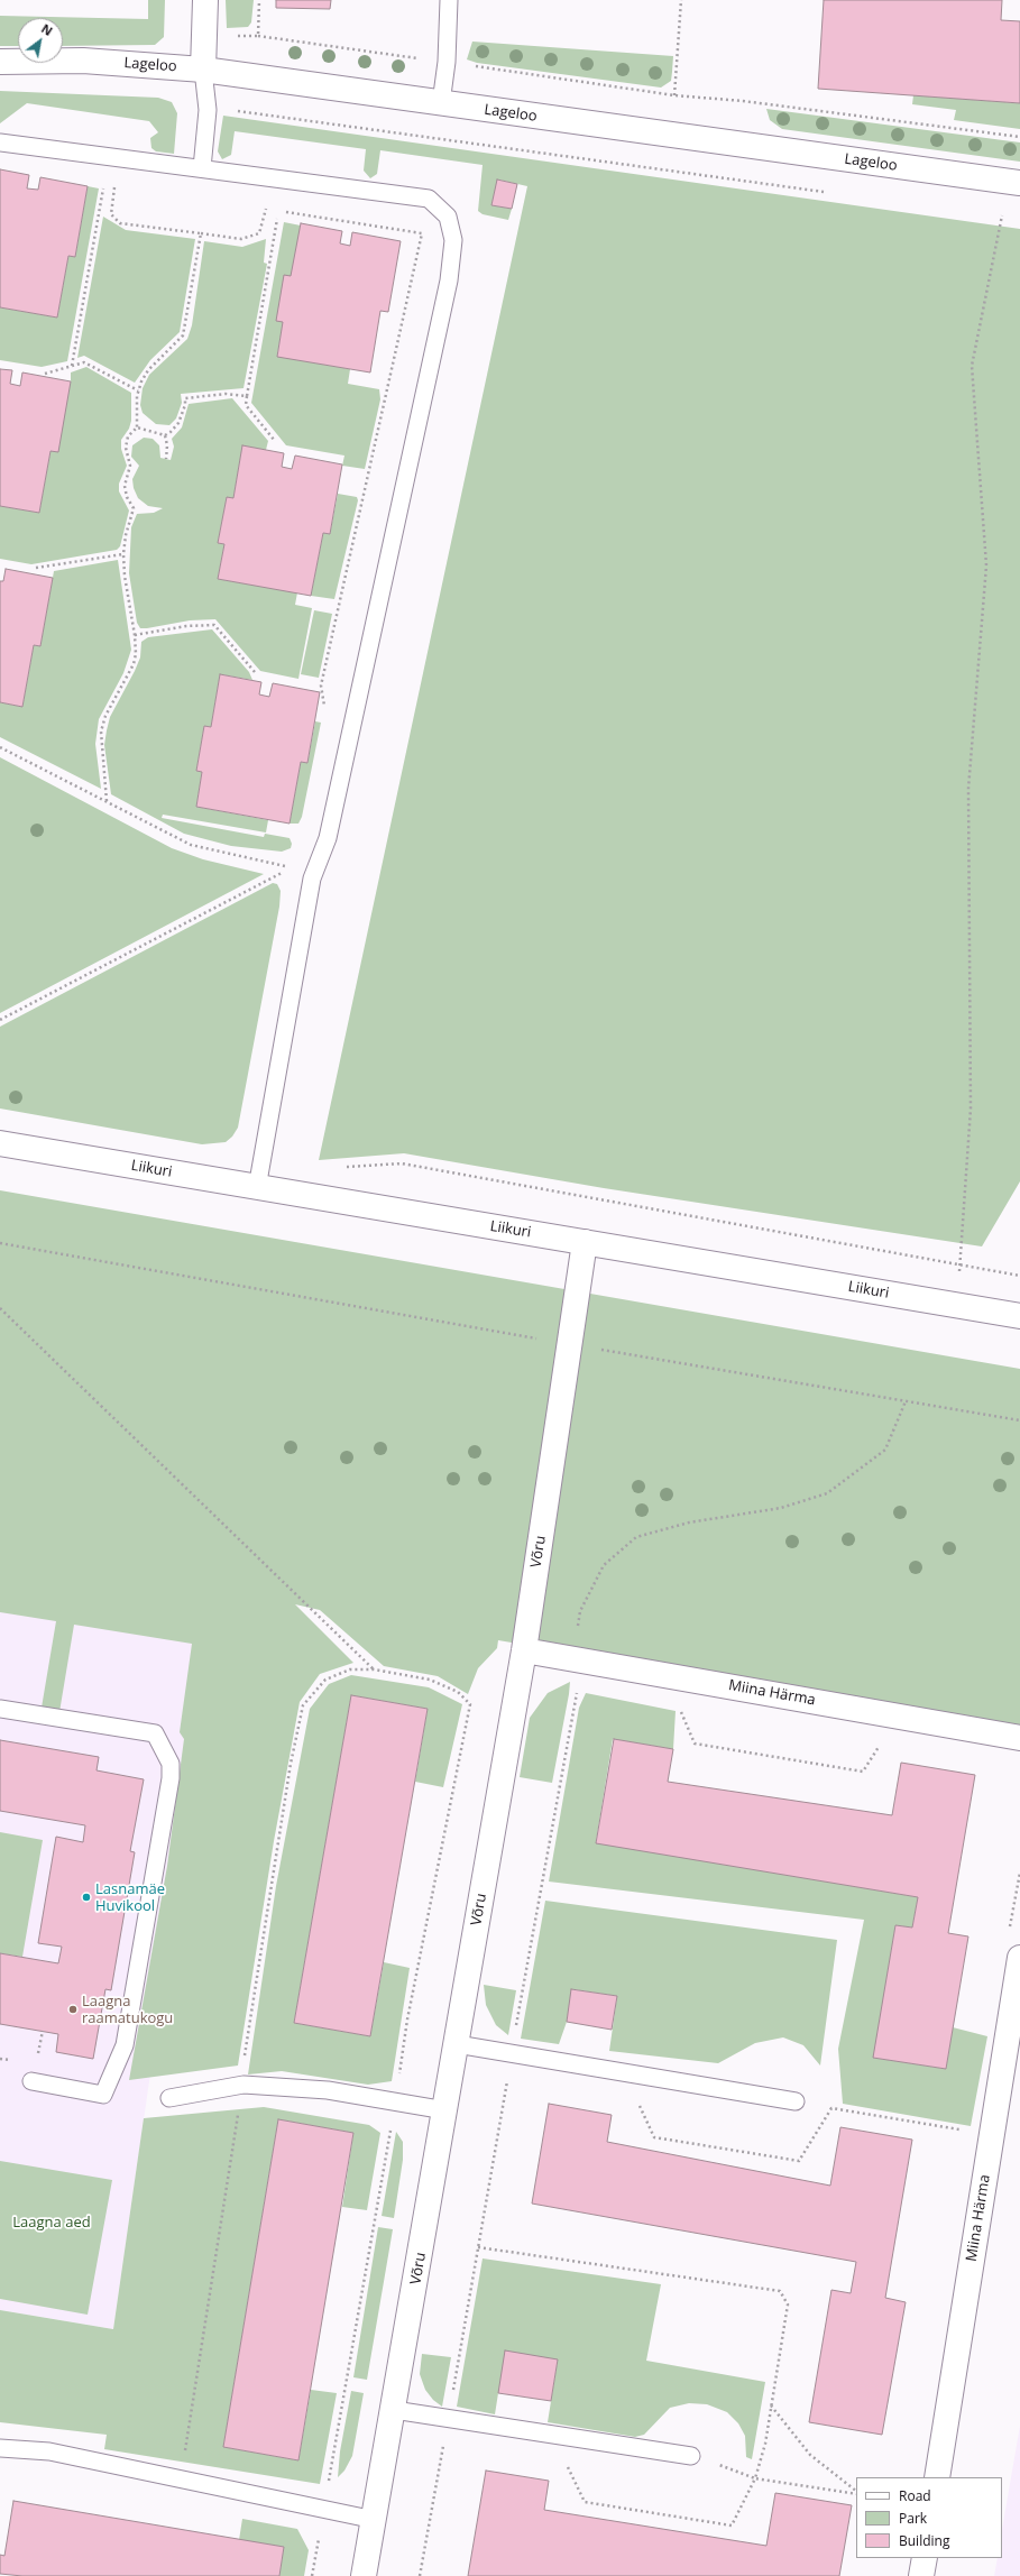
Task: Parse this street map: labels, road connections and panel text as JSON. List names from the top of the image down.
{
  "streets": {
    "street": [
      "Lageloo",
      "Liikuri",
      "Võru",
      "Miina Härma"
    ]
  },
  "crossings": [
    ["Liikuri", "Võru"],
    ["Võru", "Miina Härma"]
  ],
  "parks": ["Laagna aed"],
  "places": ["Lasnamäe Huvikool", "Laagna raamatukogu"],
  "legend": ["Road", "Park", "Building"],
  "north": "top right"
}
